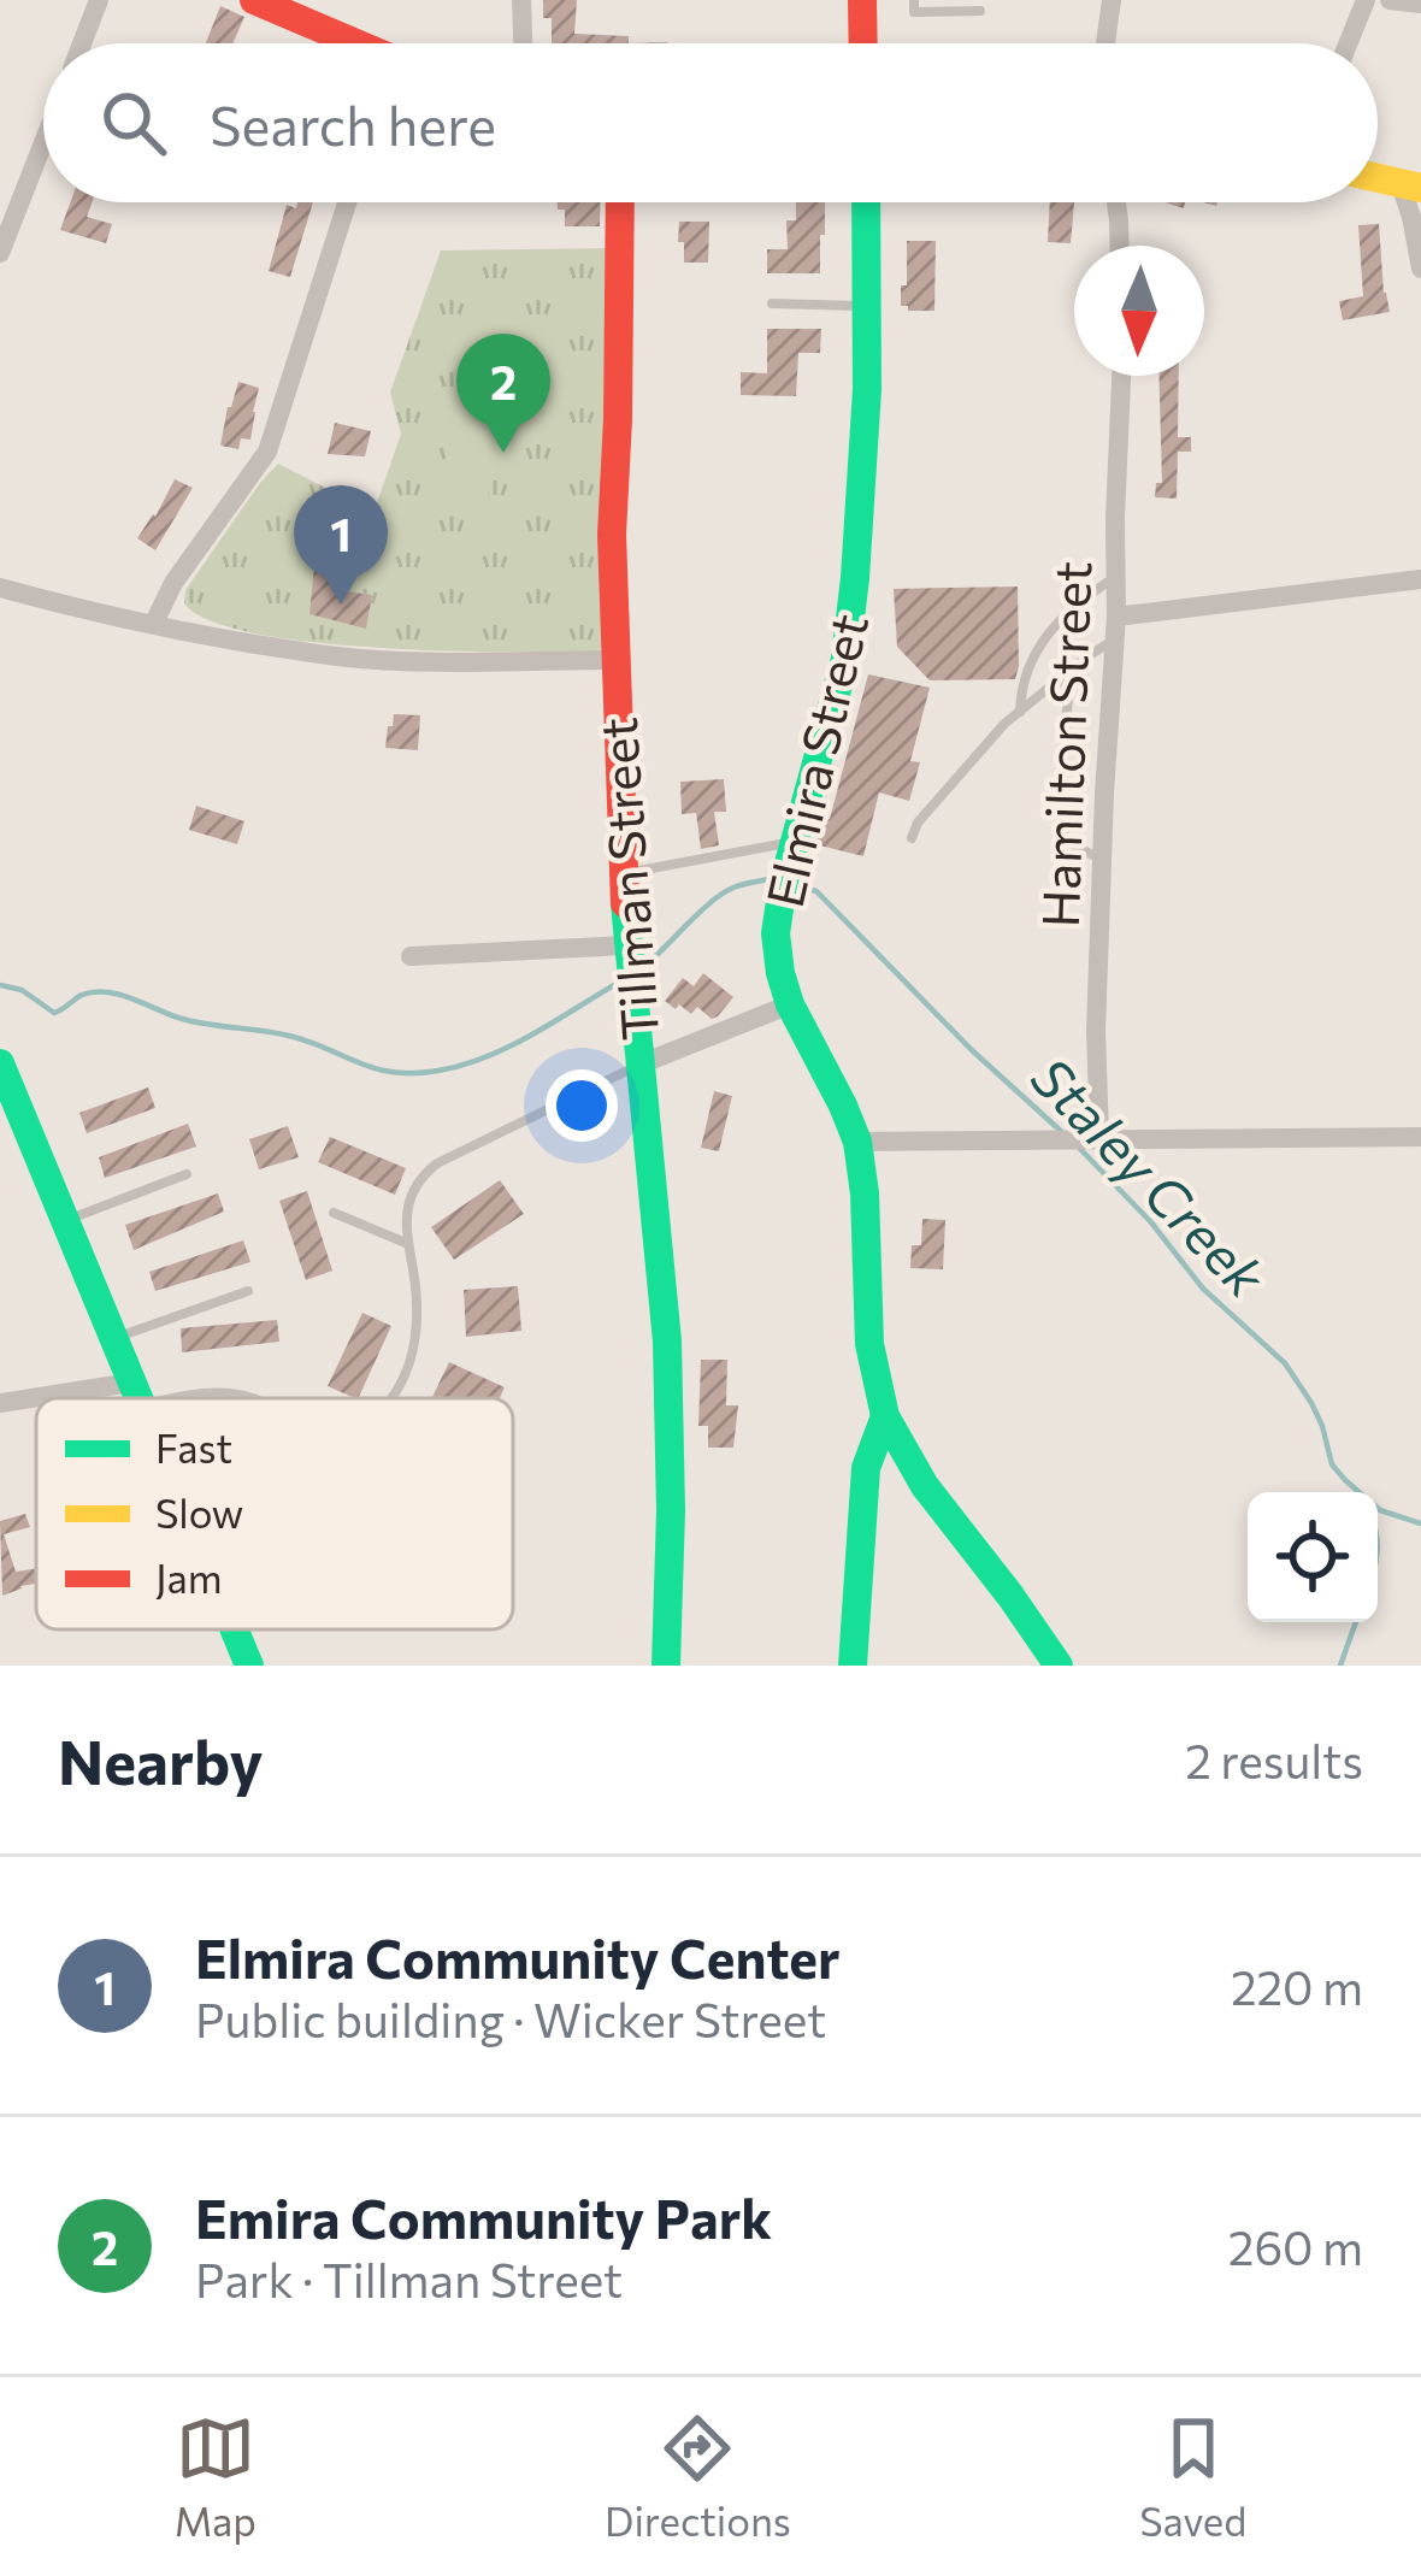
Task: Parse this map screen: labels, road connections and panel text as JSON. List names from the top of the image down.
{
  "streets": {
    "street": ["Hamilton Street", "Elmira Street", "Tillman Street"]
  },
  "water": ["Staley Creek"],
  "legend": ["Fast", "Slow", "Jam"],
  "north": "bottom",
  "page": {
    "search": "Search here",
    "pins": ["2", "1"],
    "heading": ["Nearby", "2 results"],
    "list": [
      {
        "mark": "1",
        "name": "Elmira Community Center",
        "note": "Public building · Wicker Street",
        "value": "220 m"
      },
      {
        "mark": "2",
        "name": "Emira Community Park",
        "note": "Park · Tillman Street",
        "value": "260 m"
      }
    ],
    "nav": ["Map", "Directions", "Saved"]
  }
}
